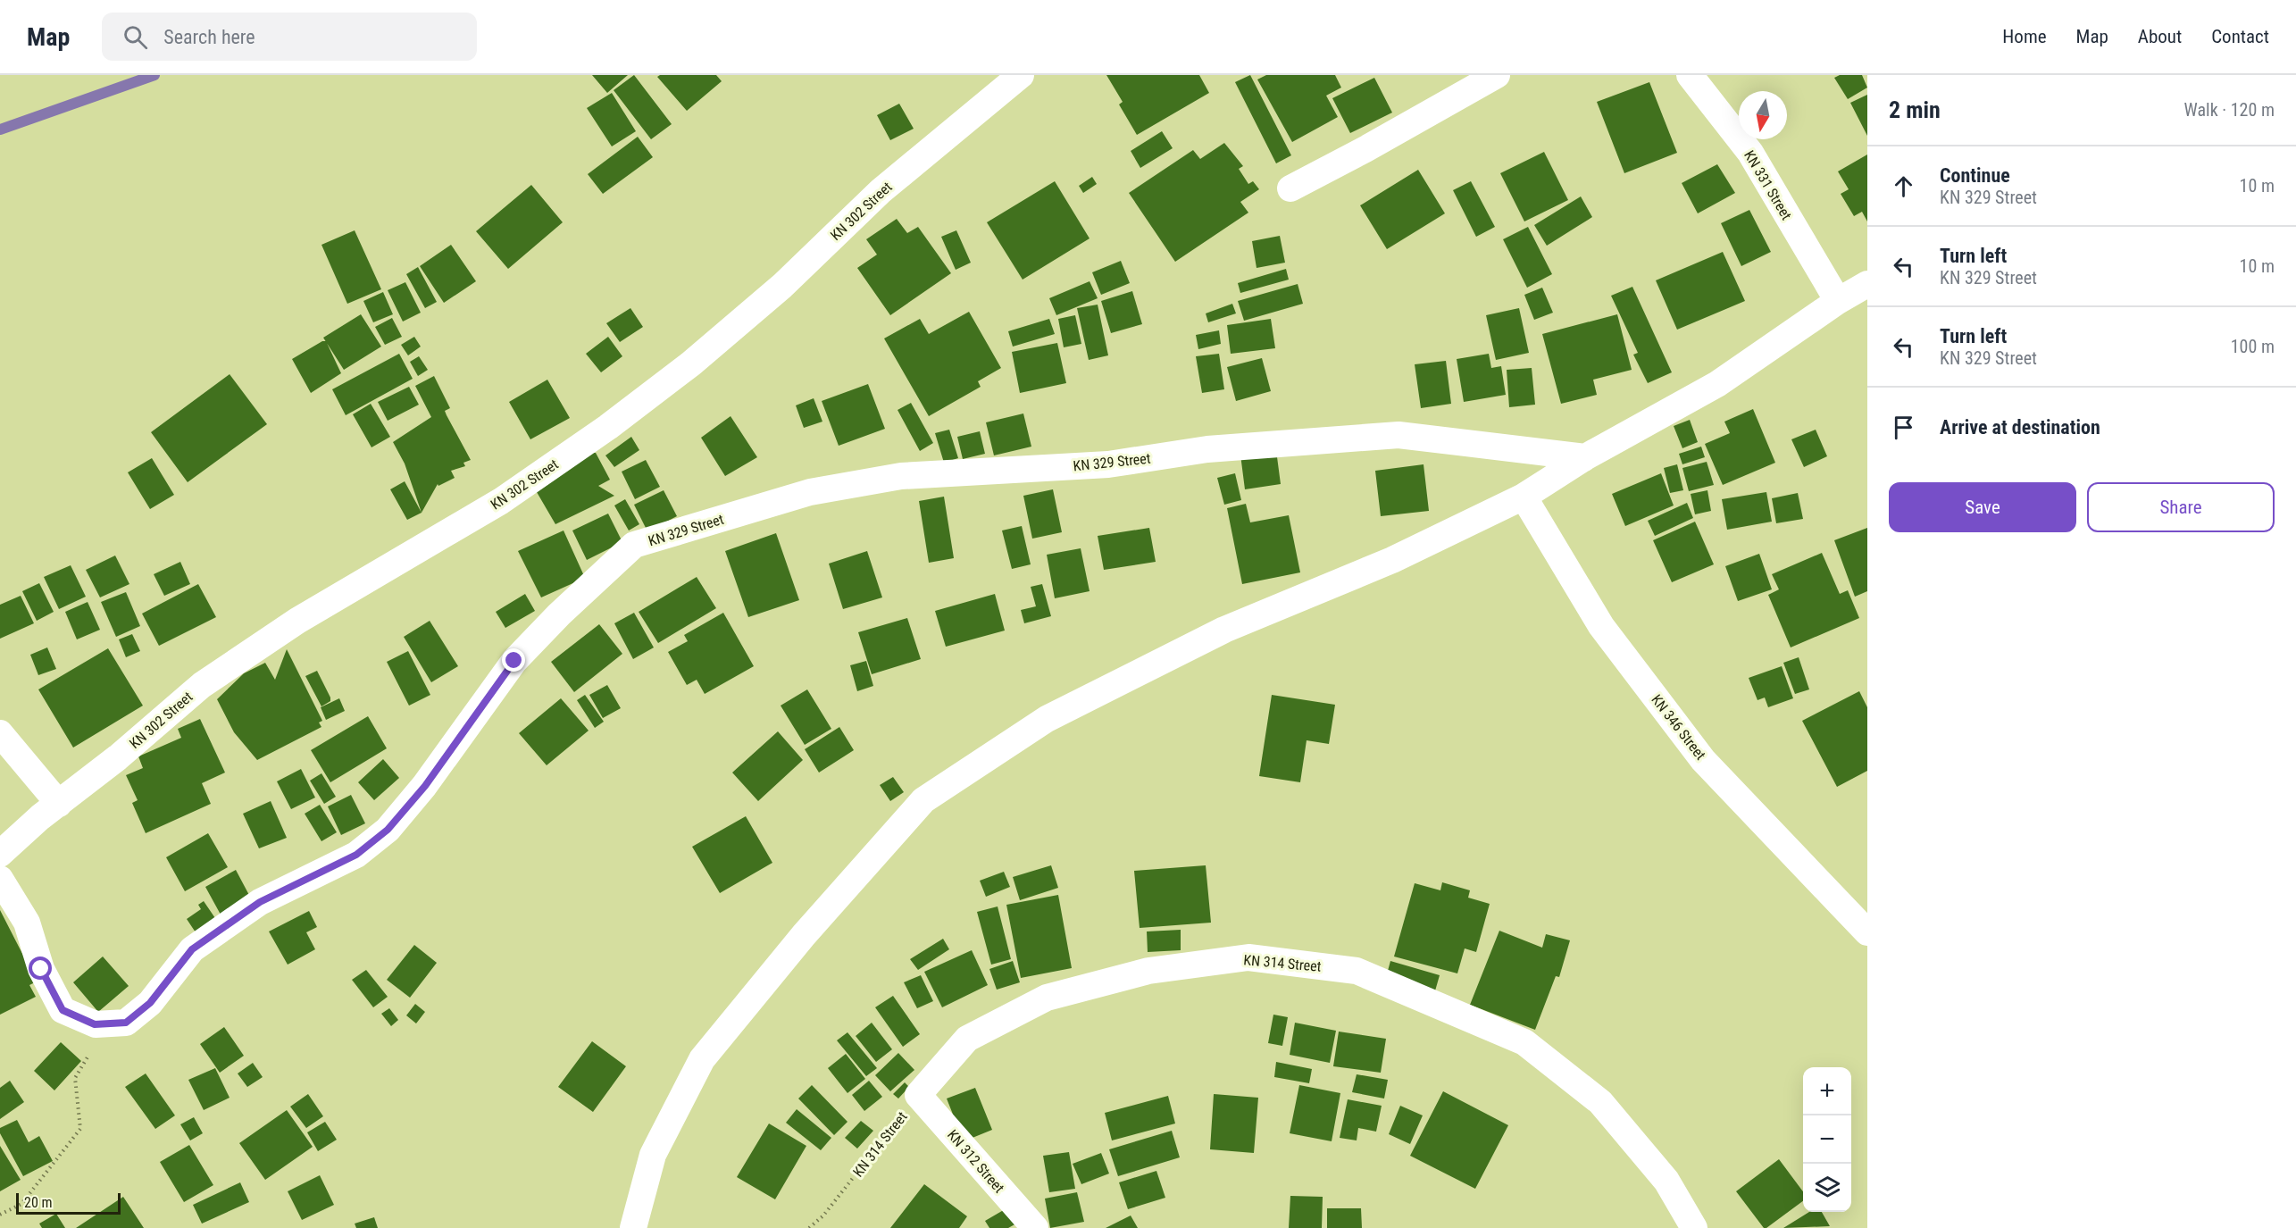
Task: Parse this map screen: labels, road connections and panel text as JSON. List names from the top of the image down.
{
  "streets": {
    "street": [
      "KN 331 Street",
      "KN 302 Street",
      "KN 329 Street",
      "KN 346 Street",
      "KN 314 Street",
      "KN 312 Street"
    ]
  },
  "crossings": [
    ["KN 314 Street", "KN 312 Street"]
  ],
  "scale_bar": "20 m",
  "north": "bottom",
  "page": {
    "header": "Map",
    "search": "Search here",
    "nav": [
      "Home",
      "Map",
      "About",
      "Contact"
    ],
    "heading": ["2 min", "Walk · 120 m"],
    "list": [
      ["Continue", "KN 329 Street", "10 m"],
      ["Turn left", "KN 329 Street", "10 m"],
      ["Turn left", "KN 329 Street", "100 m"],
      "Arrive at destination"
    ],
    "buttons": ["Save", "Share"],
    "map_buttons": ["+", "−"],
    "scale": "20 m"
  }
}
